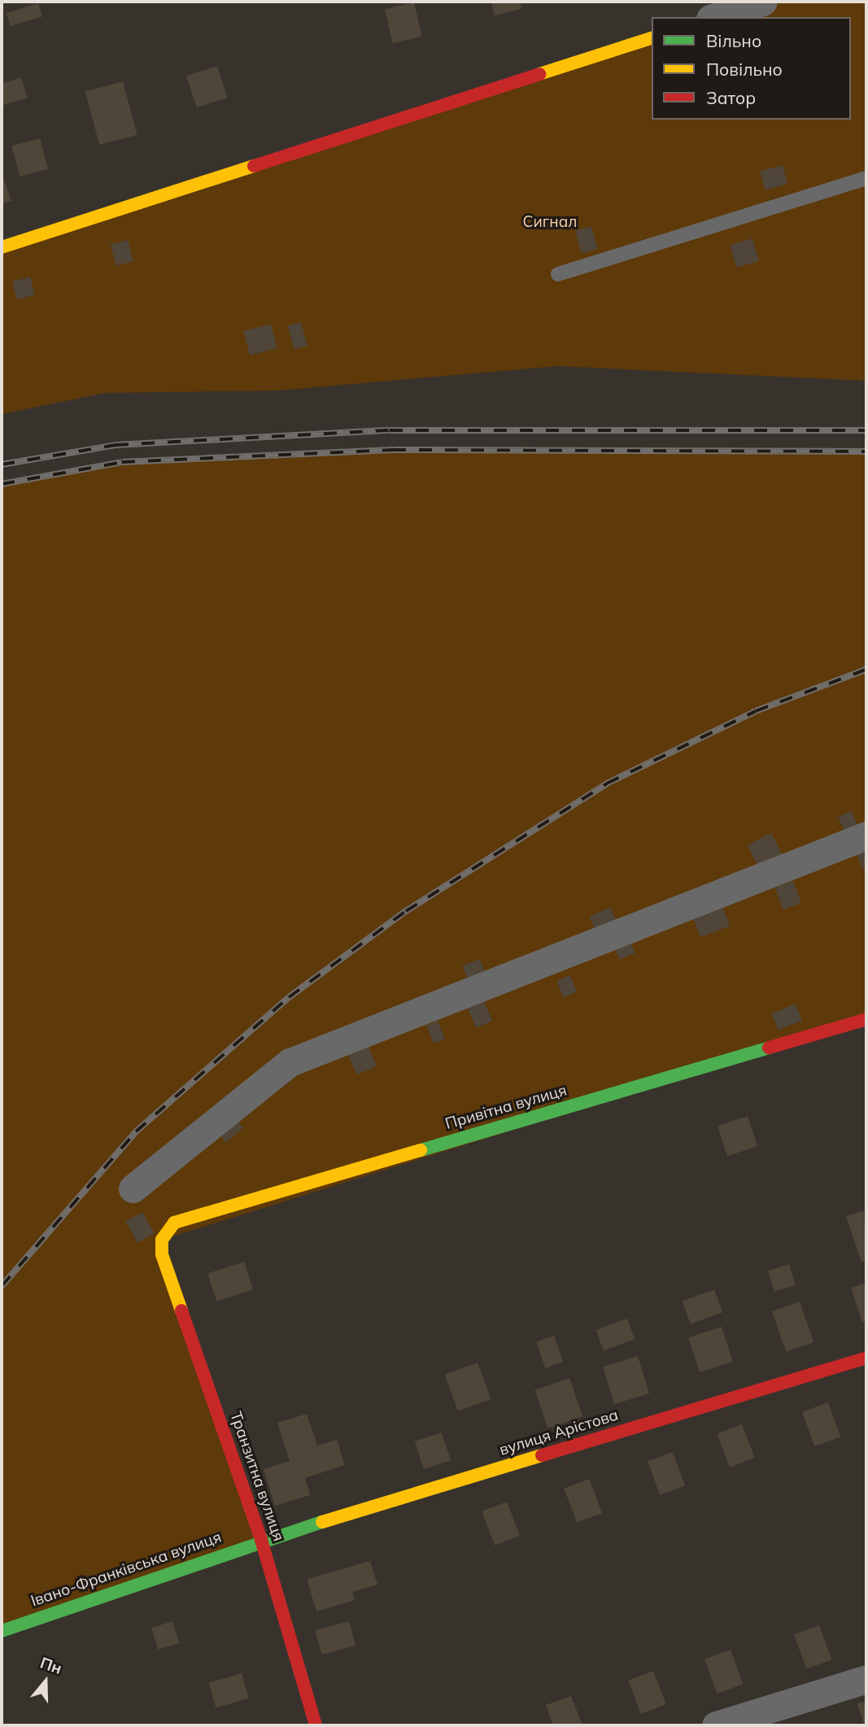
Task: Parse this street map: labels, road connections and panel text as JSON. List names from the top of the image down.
{
  "streets": {
    "street": [
      "Привітна вулиця",
      "вулиця Арістова",
      "Транзитна вулиця",
      "Івано-Франківська вулиця"
    ]
  },
  "crossings": [
    ["Привітна вулиця", "Транзитна вулиця"],
    ["вулиця Арістова", "Транзитна вулиця"],
    ["вулиця Арістова", "Івано-Франківська вулиця"],
    ["Транзитна вулиця", "Івано-Франківська вулиця"]
  ],
  "parks": ["Сигнал"],
  "legend": ["Вільно", "Повільно", "Затор"],
  "north": "top"
}
